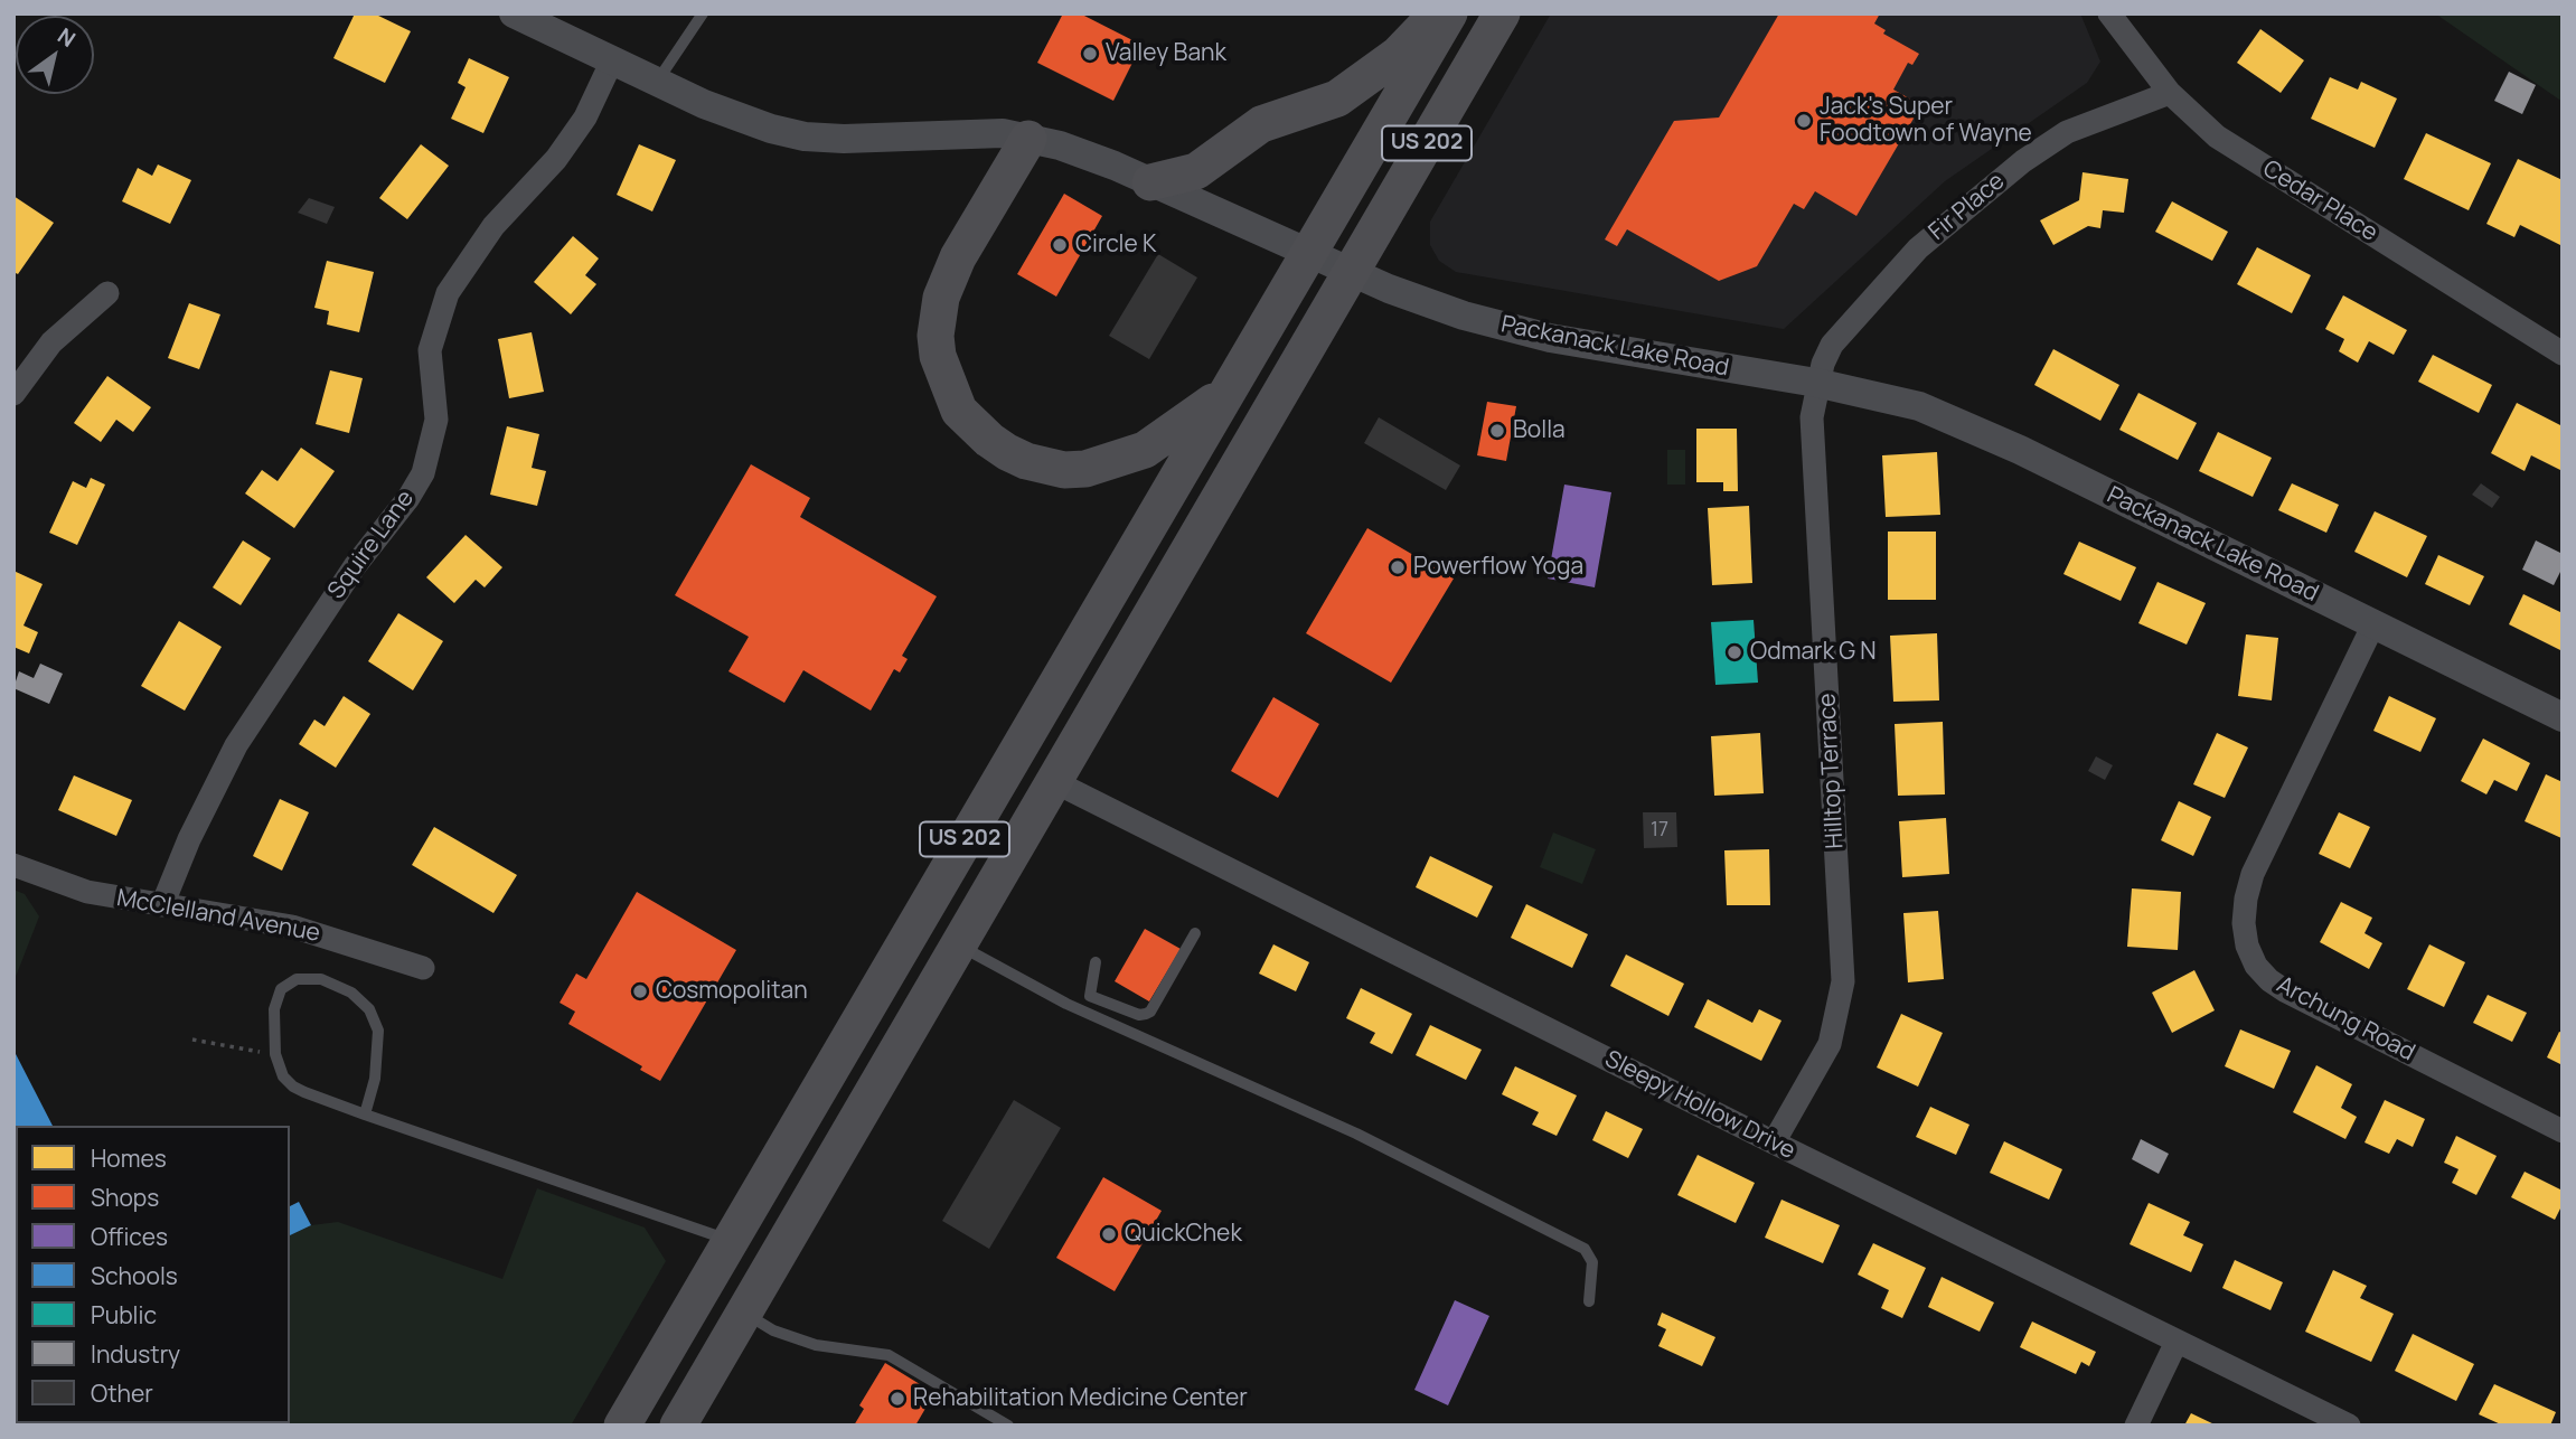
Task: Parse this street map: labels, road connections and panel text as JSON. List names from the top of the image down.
{
  "streets": {
    "highway": ["US 202"],
    "street": [
      "Cedar Place",
      "Fir Place",
      "Packanack Lake Road",
      "Squire Lane",
      "Hilltop Terrace",
      "McClelland Avenue",
      "Archung Road",
      "Sleepy Hollow Drive"
    ]
  },
  "crossings": [
    ["US 202", "Packanack Lake Road"],
    ["US 202", "Sleepy Hollow Drive"],
    ["Cedar Place", "Fir Place"],
    ["Fir Place", "Packanack Lake Road"],
    ["Fir Place", "Hilltop Terrace"],
    ["Packanack Lake Road", "Squire Lane"],
    ["Packanack Lake Road", "Hilltop Terrace"],
    ["Packanack Lake Road", "Archung Road"],
    ["Squire Lane", "McClelland Avenue"],
    ["Hilltop Terrace", "Sleepy Hollow Drive"]
  ],
  "places": [
    "Valley Bank",
    "Jack's Super Foodtown of Wayne",
    "Circle K",
    "Bolla",
    "Powerflow Yoga",
    "Odmark G N",
    "Cosmopolitan",
    "QuickChek",
    "Rehabilitation Medicine Center"
  ],
  "house_numbers": ["17"],
  "legend": [
    "Homes",
    "Shops",
    "Offices",
    "Schools",
    "Public",
    "Industry",
    "Other"
  ],
  "north": "top right"
}
